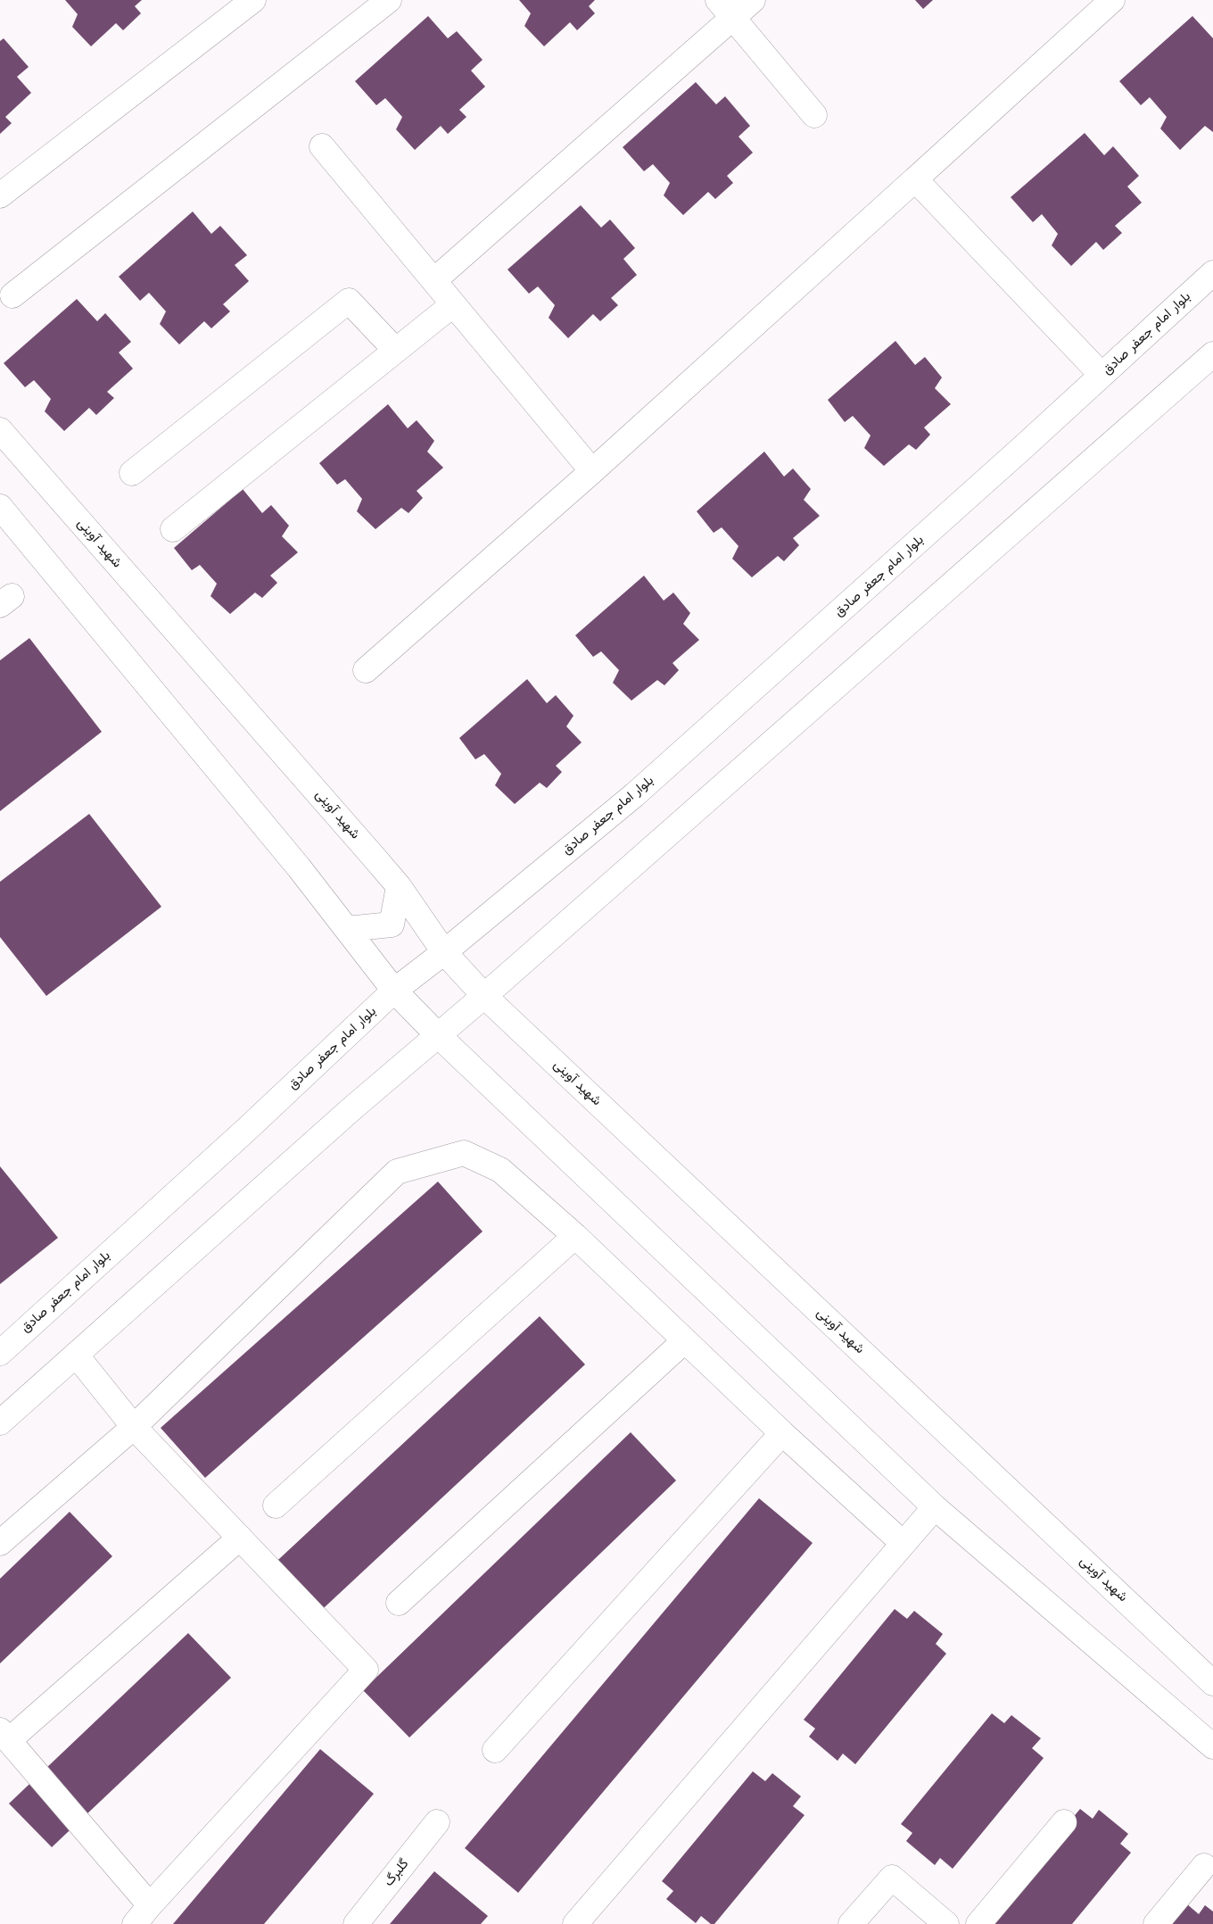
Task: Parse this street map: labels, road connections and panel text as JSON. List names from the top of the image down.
{
  "streets": {
    "street": ["بلوار امام جعفر صادق", "شهید آوینی", "گلبرگ"]
  },
  "crossings": [
    ["بلوار امام جعفر صادق", "شهید آوینی"]
  ]
}
